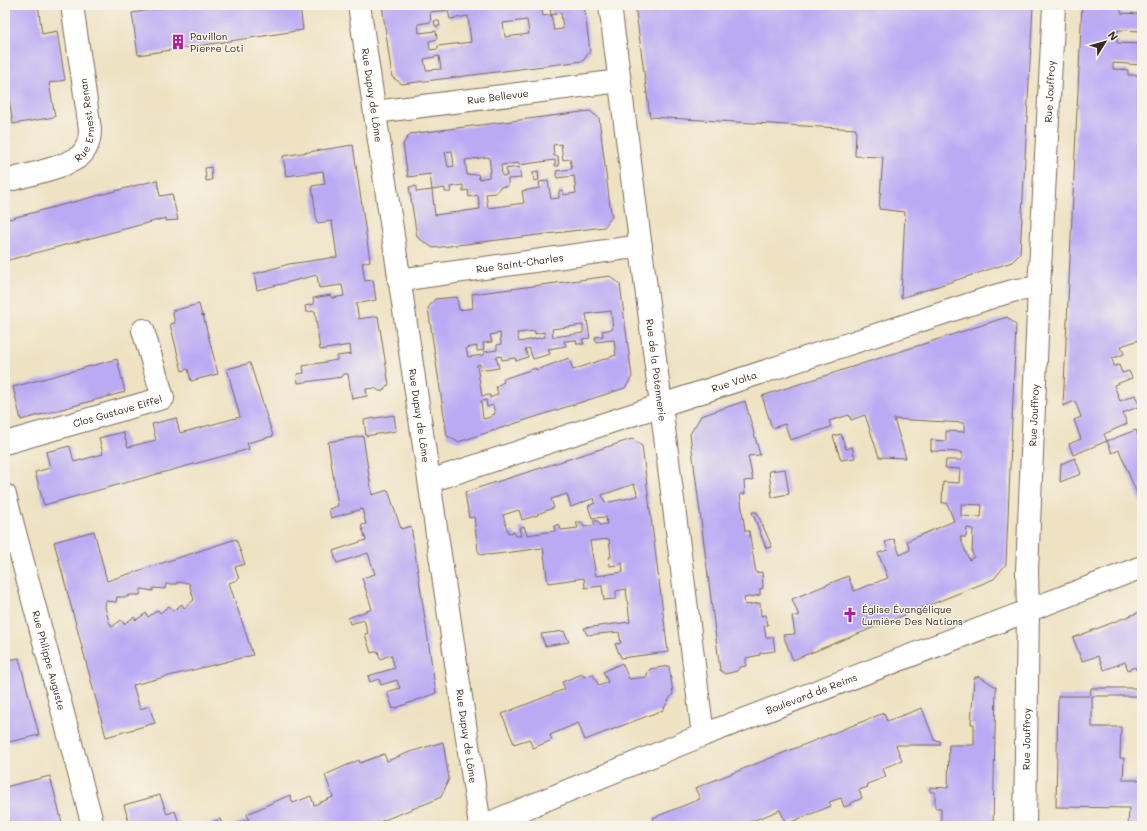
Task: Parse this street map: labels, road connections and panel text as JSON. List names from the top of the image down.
{
  "streets": {
    "street": [
      "Rue Jouffroy",
      "Rue Dupuy de Lôme",
      "Rue Bellevue",
      "Rue Ernest Renan",
      "Rue Saint-Charles",
      "Rue de la Potennerie",
      "Rue Volta",
      "Clos Gustave Eiffel",
      "Rue Philippe Auguste",
      "Boulevard de Reims"
    ]
  },
  "crossings": [
    ["Rue Jouffroy", "Rue Volta"],
    ["Rue Jouffroy", "Boulevard de Reims"],
    ["Rue Dupuy de Lôme", "Rue Bellevue"],
    ["Rue Dupuy de Lôme", "Rue Saint-Charles"],
    ["Rue Dupuy de Lôme", "Rue Volta"],
    ["Rue Dupuy de Lôme", "Boulevard de Reims"],
    ["Rue Bellevue", "Rue de la Potennerie"],
    ["Rue Saint-Charles", "Rue de la Potennerie"],
    ["Rue de la Potennerie", "Rue Volta"],
    ["Rue de la Potennerie", "Boulevard de Reims"]
  ],
  "places": {
    "building": ["Pavillon Pierre Loti"],
    "church": ["Église Évangélique Lumière Des Nations"]
  },
  "north": "top right"
}
